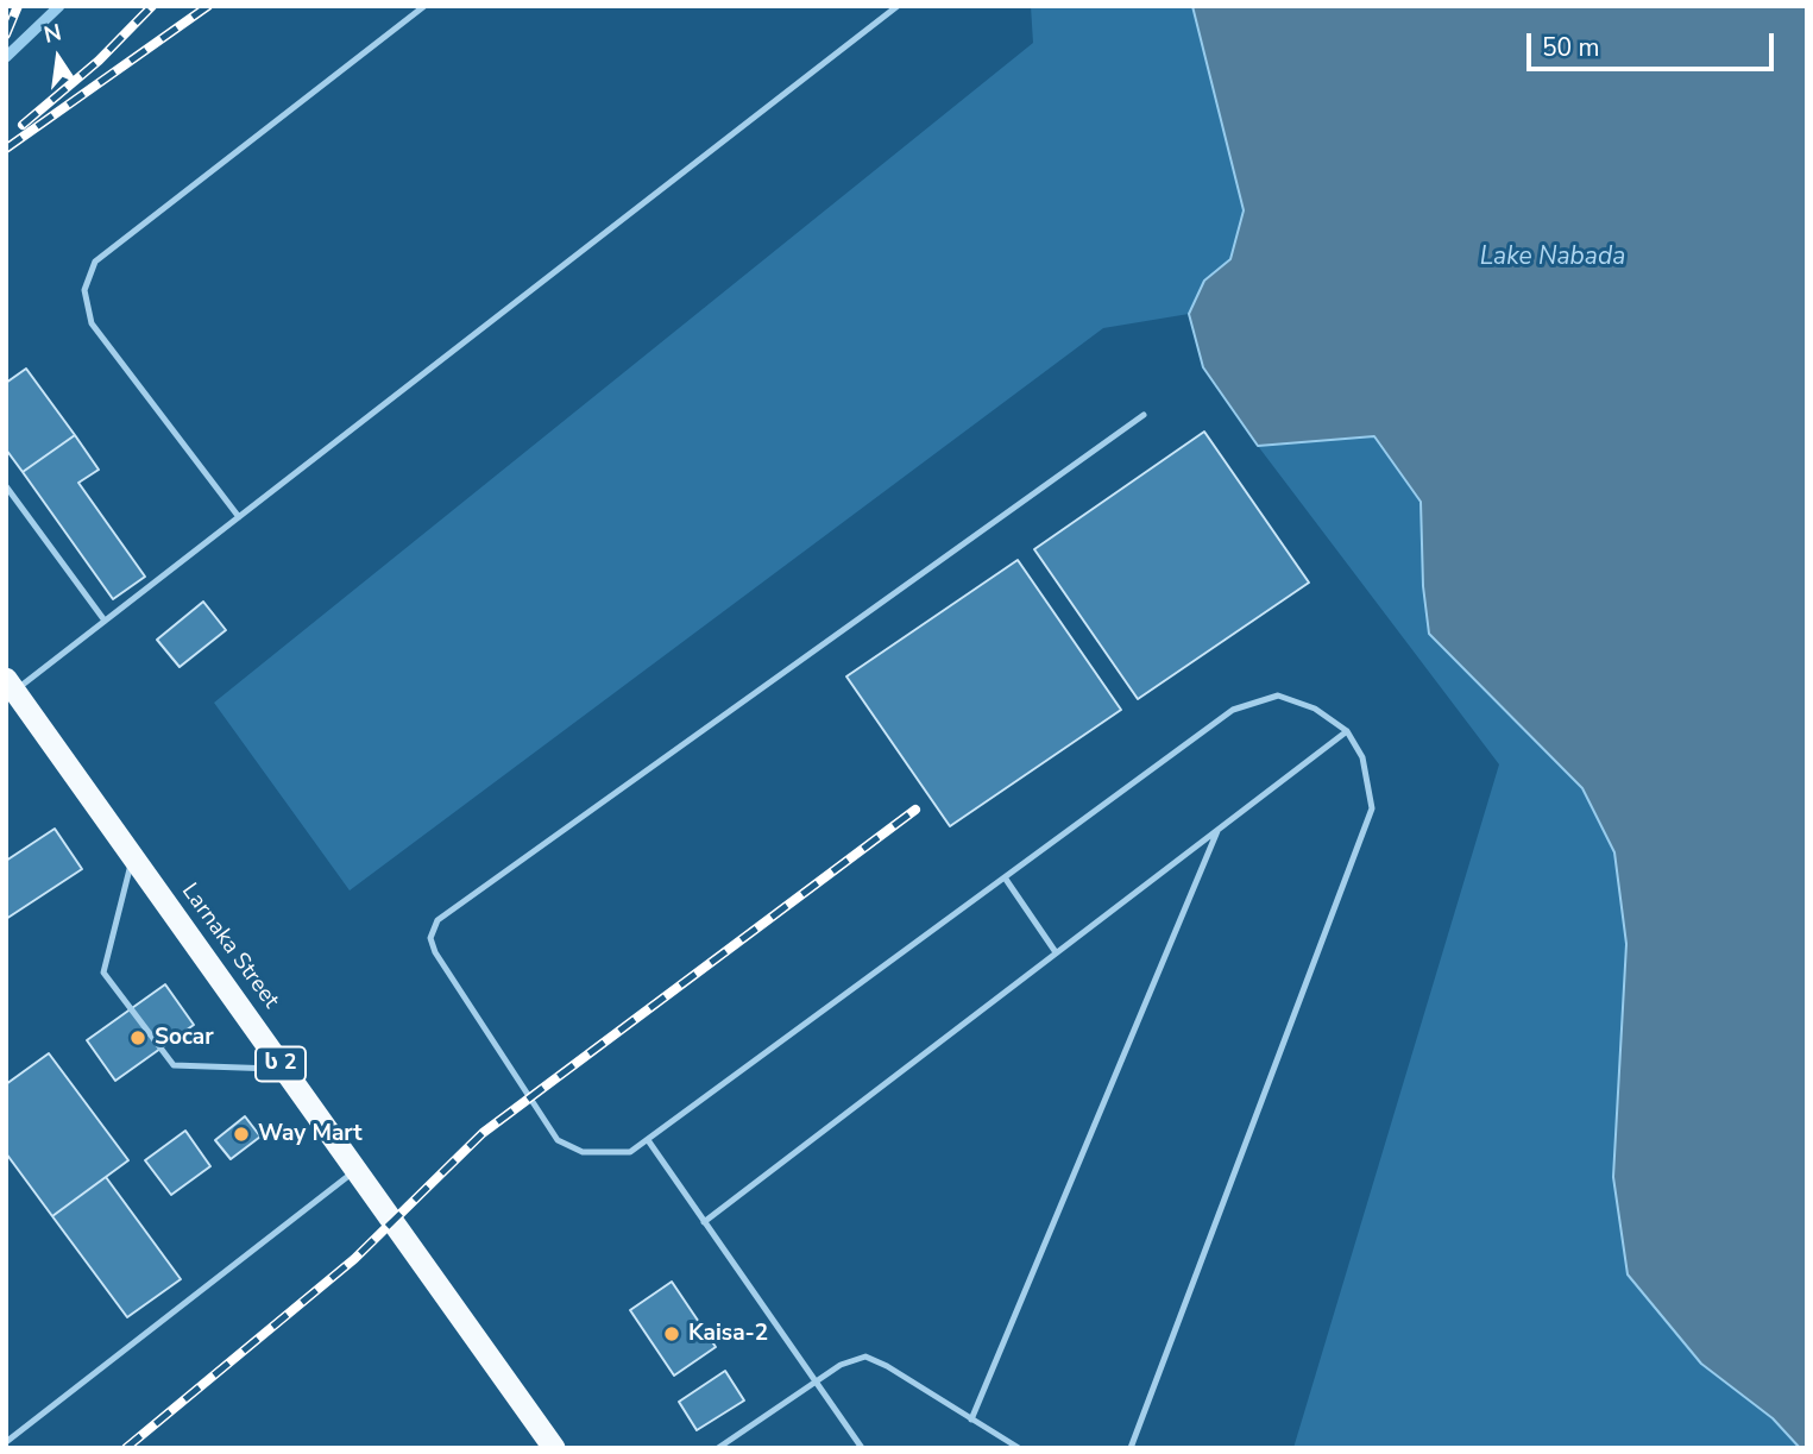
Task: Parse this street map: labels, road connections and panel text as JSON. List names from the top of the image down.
{
  "streets": {
    "highway": ["Larnaka Street", "ს 2"]
  },
  "water": ["Lake Nabada"],
  "places": ["Socar", "Way Mart", "Kaisa-2"],
  "scale_bar": "50 m",
  "north": "top"
}
